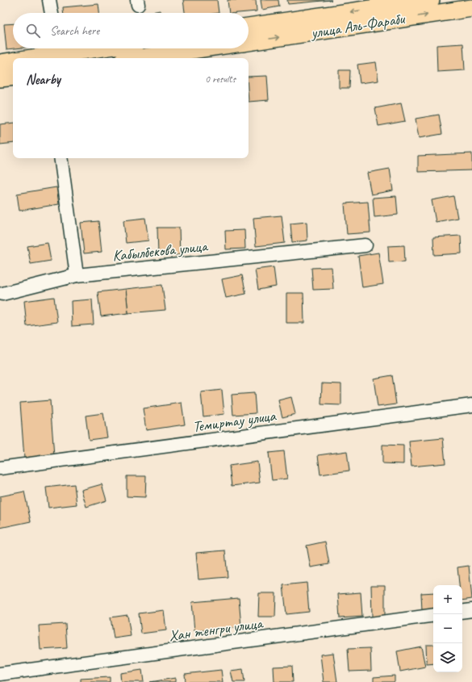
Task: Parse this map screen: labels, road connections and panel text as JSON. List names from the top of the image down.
{
  "streets": {
    "main road": ["улица Аль-Фараби"],
    "street": ["Кабылбекова улица", "Темиртау улица", "Хан тенгри улица"]
  },
  "page": {
    "search": "Search here",
    "heading": ["Nearby", "0 results"],
    "map_buttons": ["+", "−"]
  }
}
